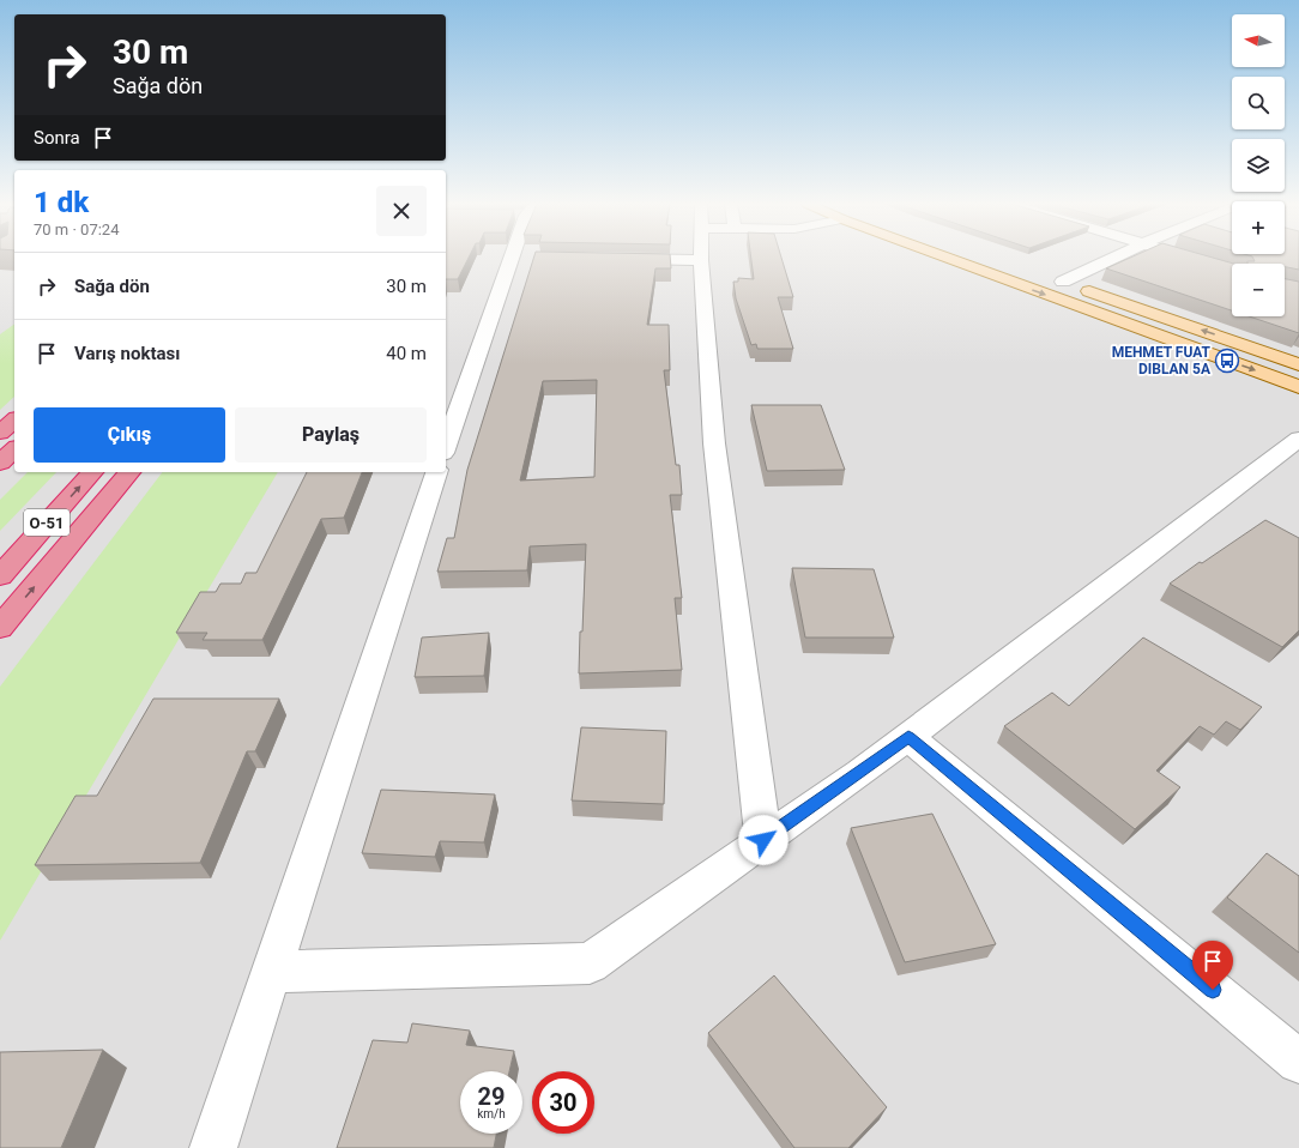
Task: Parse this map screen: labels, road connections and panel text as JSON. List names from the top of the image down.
{
  "streets": {
    "highway": ["O-51"]
  },
  "places": {
    "bus stop": ["MEHMET FUAT DIBLAN 5A"]
  },
  "north": "left",
  "page": {
    "map_buttons": ["+", "−"],
    "turn": ["30 m", "Sağa dön"],
    "then": "Sonra",
    "heading": ["1 dk", "70 m · 07:24"],
    "list": [
      {
        "name": "Sağa dön",
        "value": "30 m"
      },
      {
        "name": "Varış noktası",
        "value": "40 m"
      }
    ],
    "buttons": ["Çıkış", "Paylaş"],
    "speed": "29 km/h",
    "limit": "30"
  }
}
